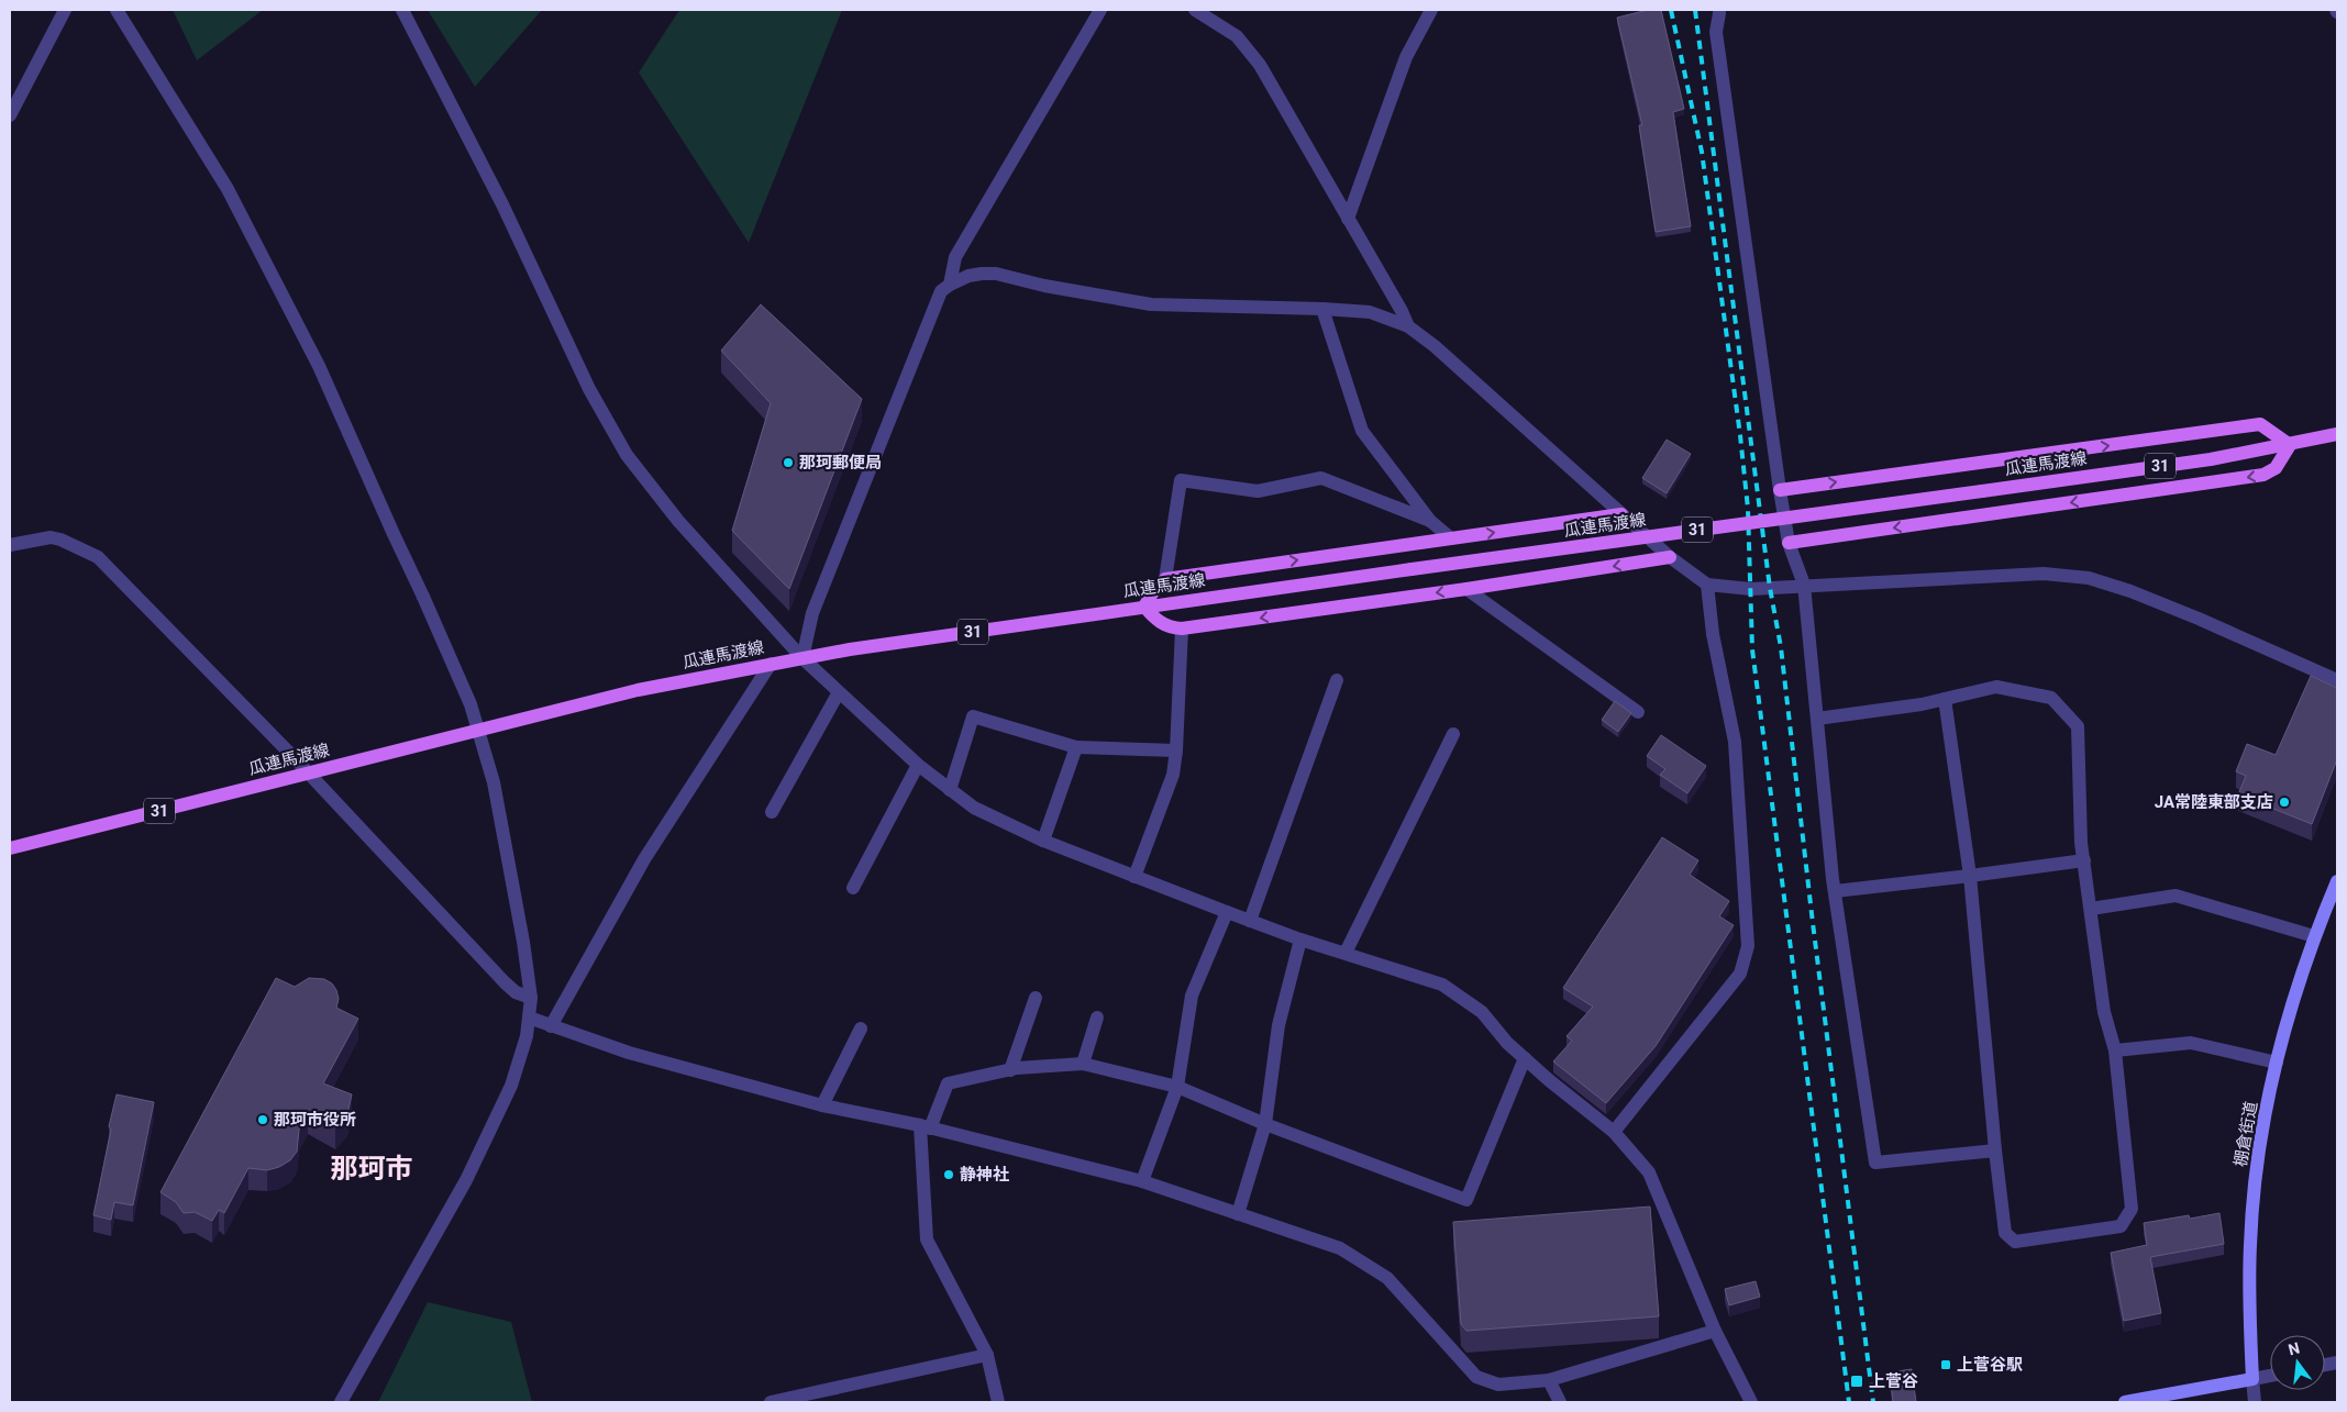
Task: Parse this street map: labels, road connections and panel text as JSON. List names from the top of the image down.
{
  "streets": {
    "main road": ["瓜連馬渡線", "31", "棚倉街道"]
  },
  "districts": ["那珂市"],
  "places": {
    "other": [
      "那珂郵便局",
      "JA常陸東部支店",
      "那珂市役所",
      "静神社"
    ],
    "transit": ["上菅谷駅", "上菅谷"]
  },
  "north": "top"
}
